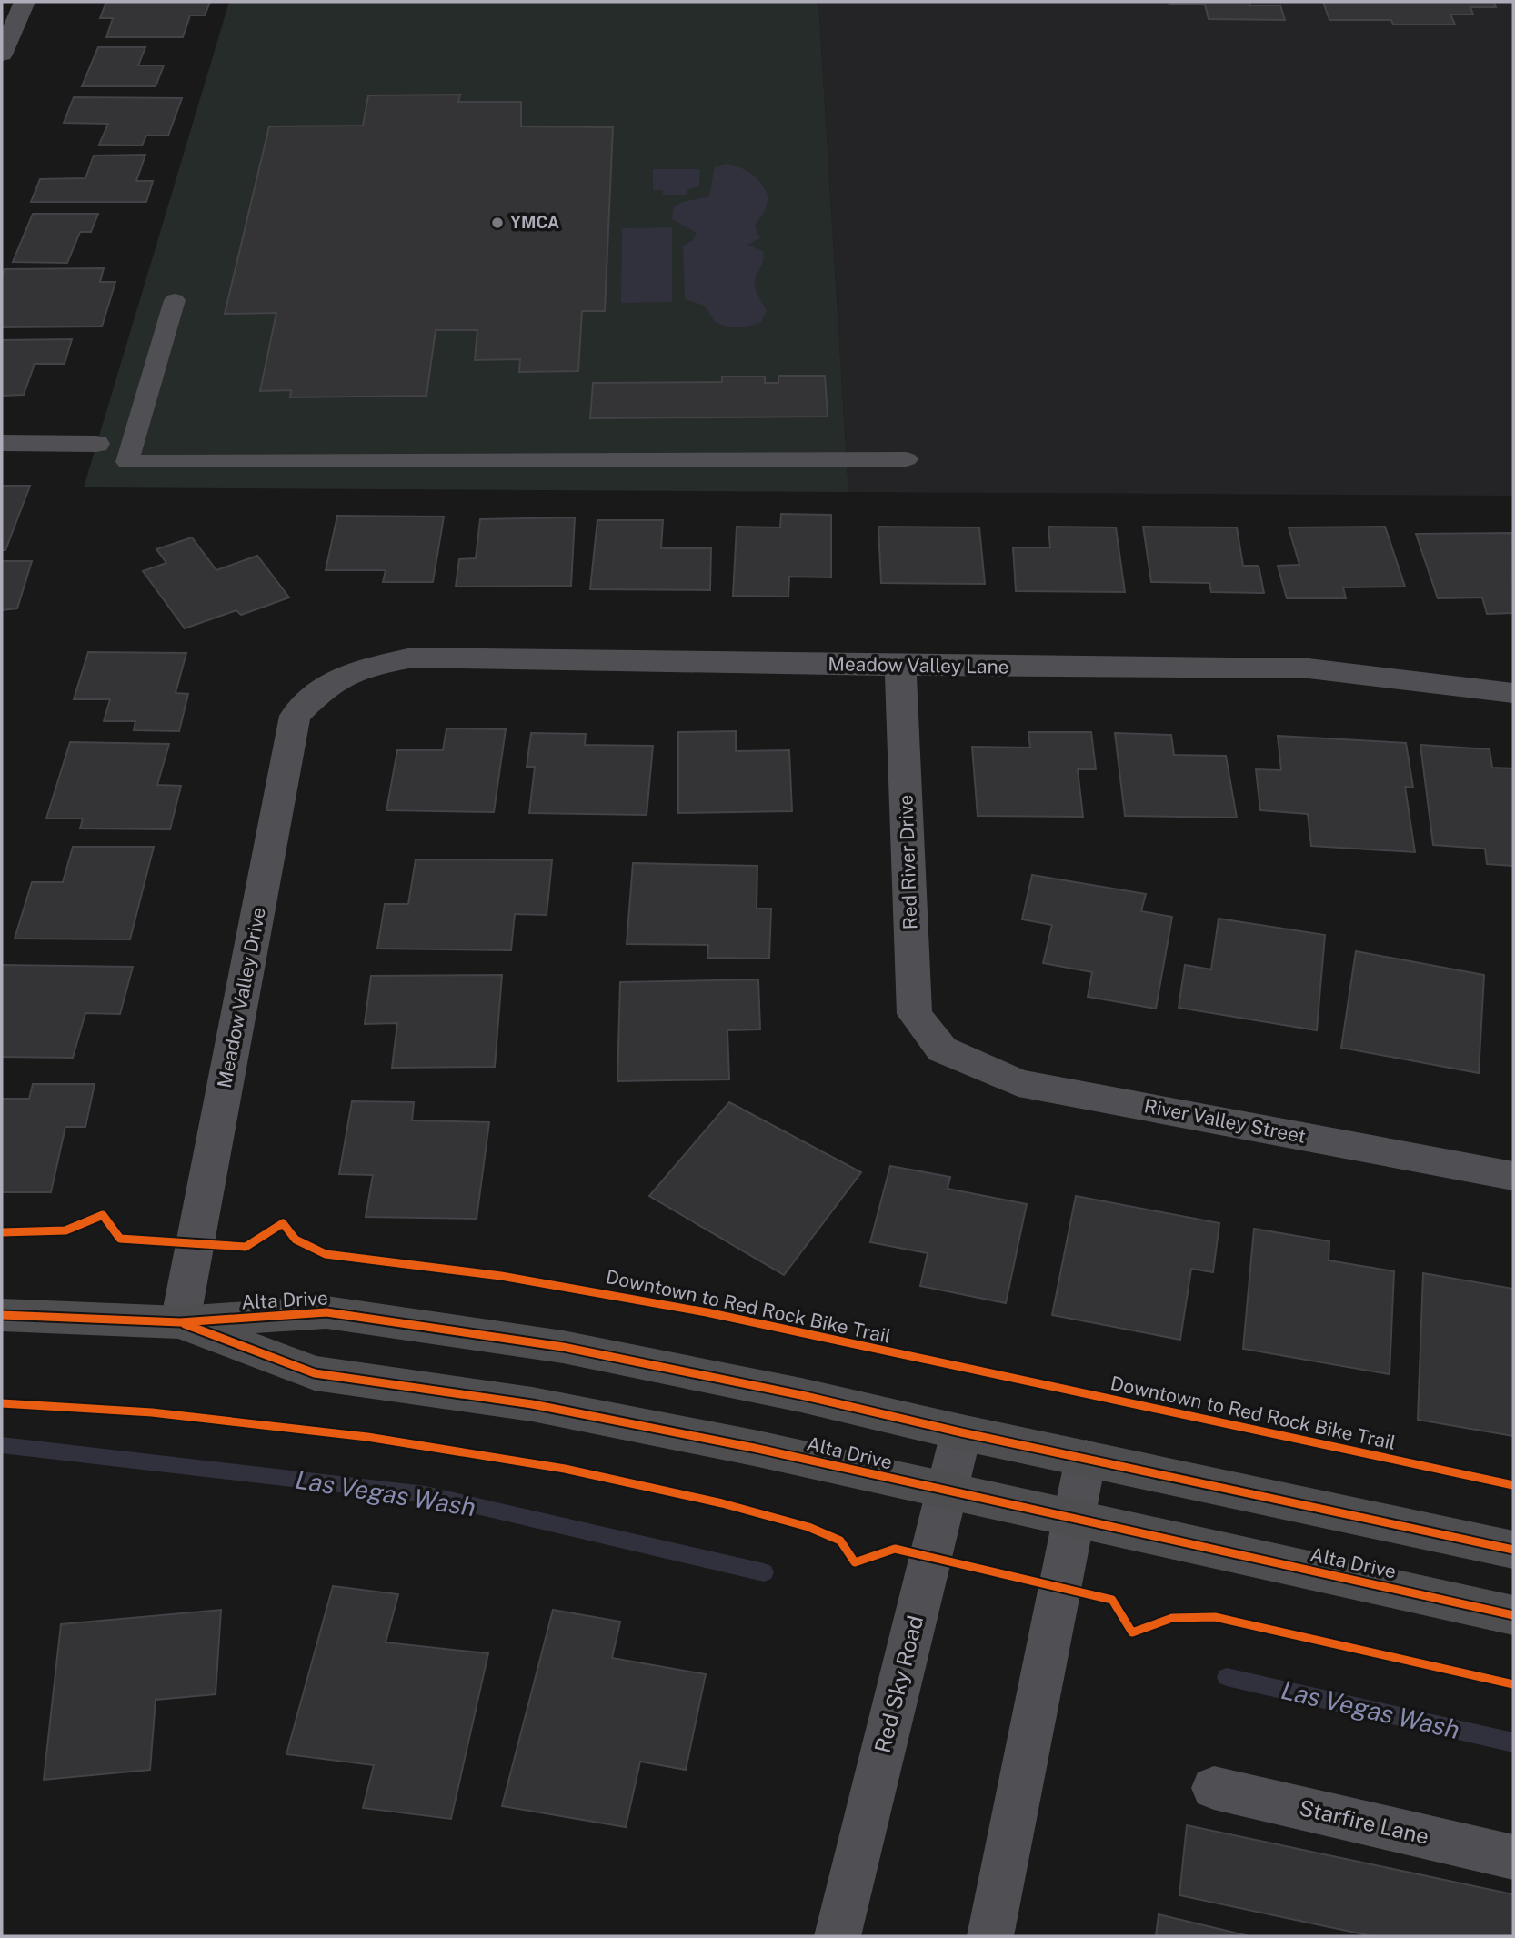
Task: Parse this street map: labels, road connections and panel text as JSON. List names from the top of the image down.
{
  "streets": {
    "main road": ["Alta Drive"],
    "street": [
      "Meadow Valley Lane",
      "Red River Drive",
      "Meadow Valley Drive",
      "River Valley Street",
      "Red Sky Road",
      "Starfire Lane"
    ],
    "cycle path": ["Downtown to Red Rock Bike Trail"]
  },
  "crossings": [
    ["Meadow Valley Lane", "Red River Drive"],
    ["Meadow Valley Lane", "Meadow Valley Drive"],
    ["Red River Drive", "River Valley Street"],
    ["Meadow Valley Drive", "Alta Drive"],
    ["Alta Drive", "Red Sky Road"]
  ],
  "water": ["Las Vegas Wash"],
  "places": ["YMCA"]
}
